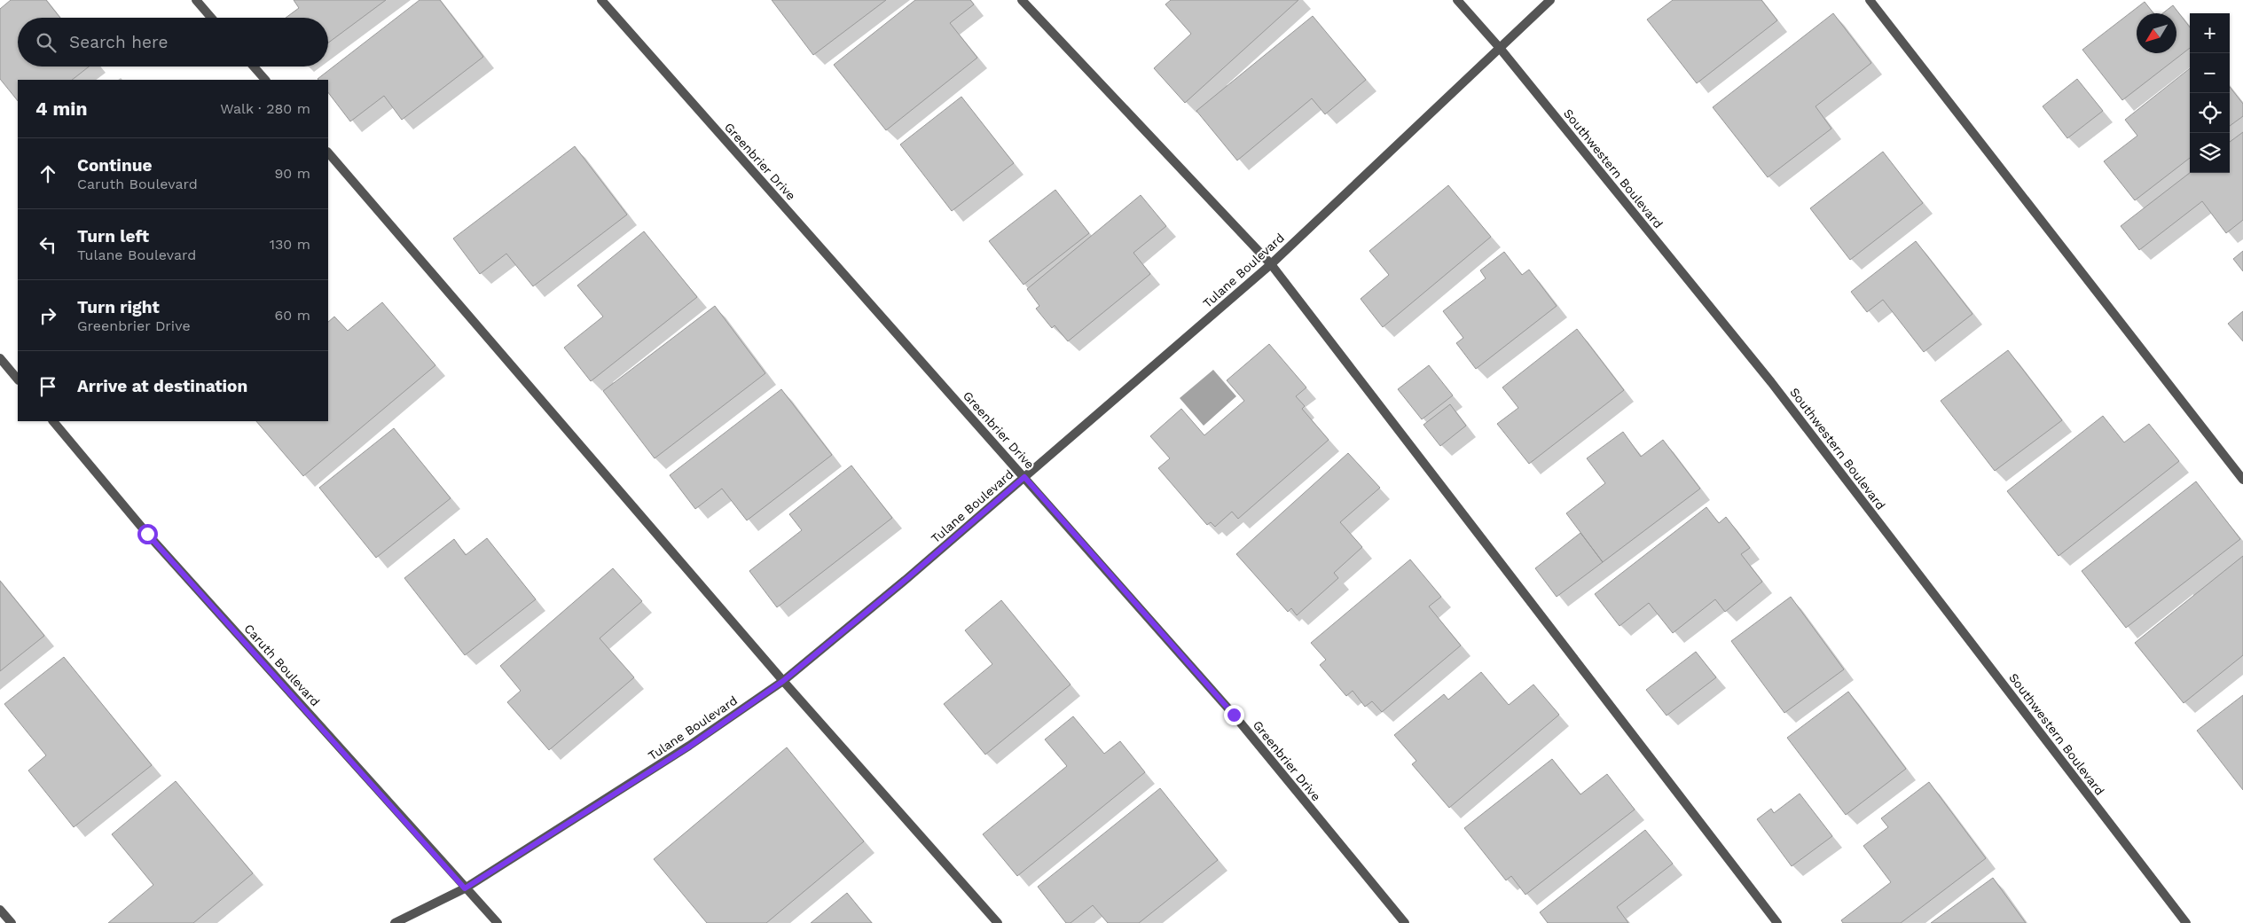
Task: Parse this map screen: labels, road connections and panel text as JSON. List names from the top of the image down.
{
  "streets": {
    "street": [
      "Greenbrier Drive",
      "Southwestern Boulevard",
      "Tulane Boulevard",
      "Caruth Boulevard"
    ]
  },
  "crossings": [
    ["Greenbrier Drive", "Tulane Boulevard"],
    ["Southwestern Boulevard", "Tulane Boulevard"],
    ["Tulane Boulevard", "Caruth Boulevard"]
  ],
  "north": "bottom left",
  "page": {
    "map_buttons": ["+", "−"],
    "search": "Search here",
    "heading": ["4 min", "Walk · 280 m"],
    "list": [
      ["Continue", "Caruth Boulevard", "90 m"],
      ["Turn left", "Tulane Boulevard", "130 m"],
      ["Turn right", "Greenbrier Drive", "60 m"],
      "Arrive at destination"
    ]
  }
}
